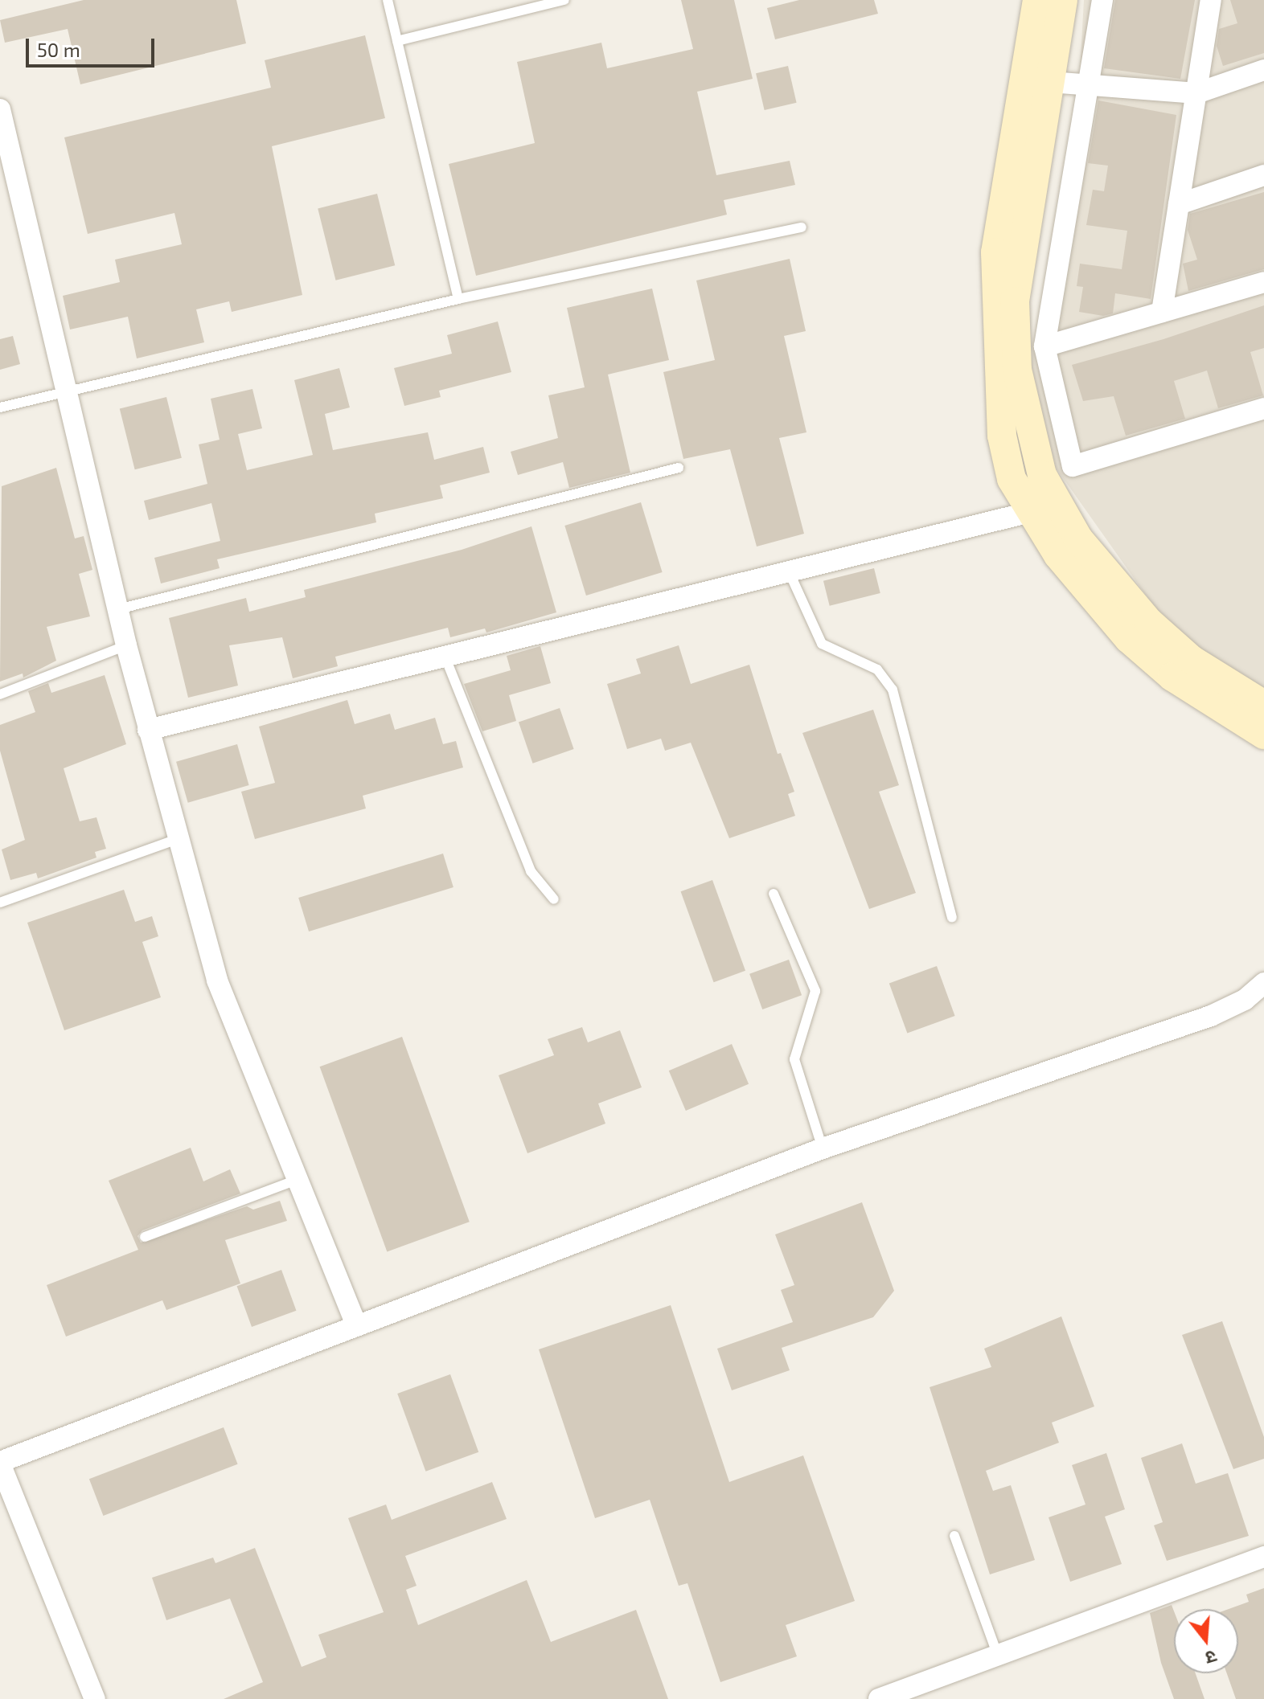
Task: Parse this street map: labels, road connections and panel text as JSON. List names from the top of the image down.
{
  "scale_bar": "50 m",
  "north": "bottom"
}
